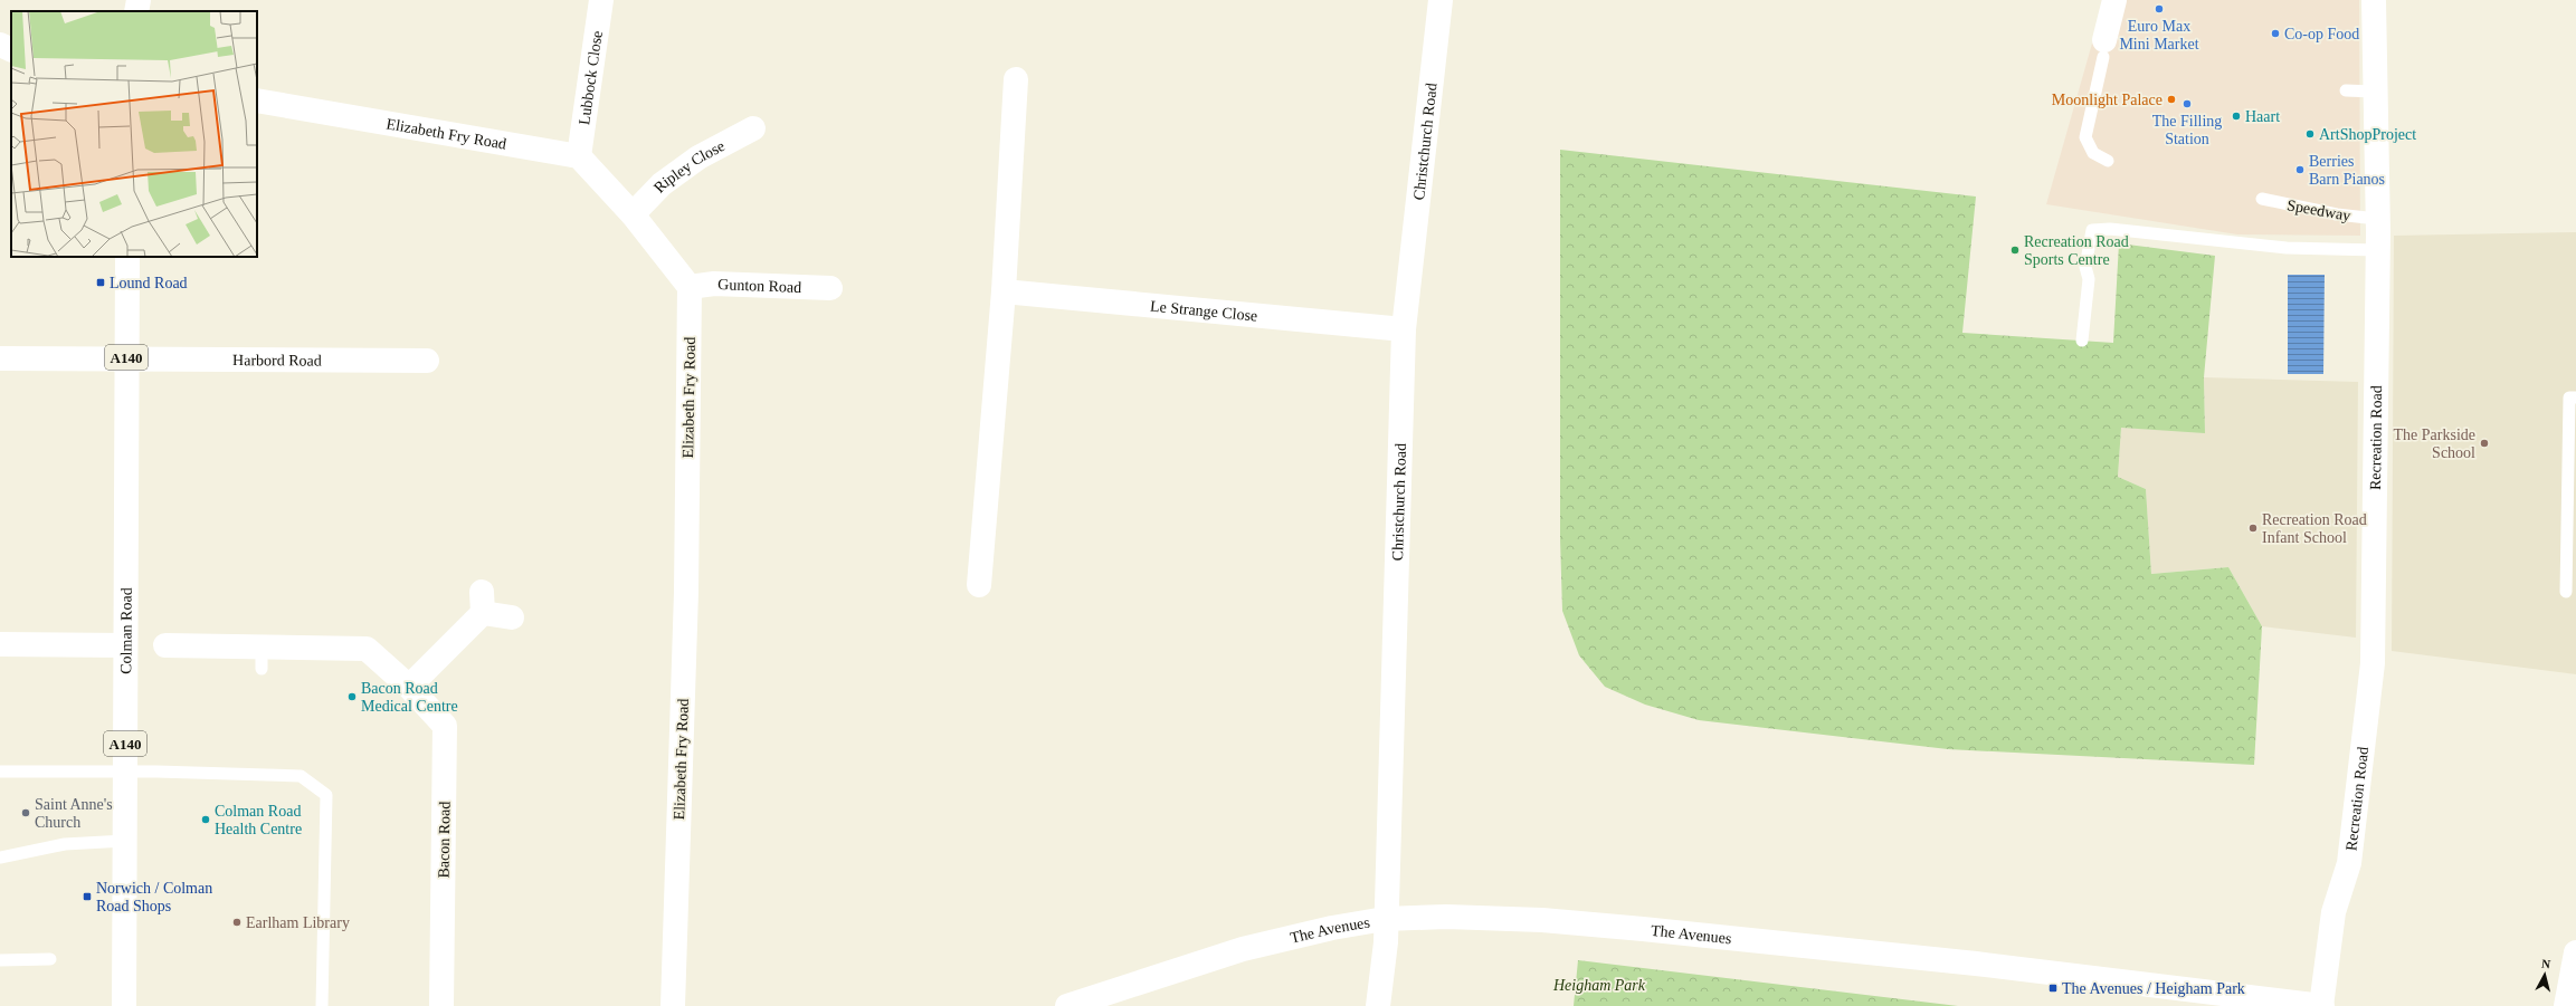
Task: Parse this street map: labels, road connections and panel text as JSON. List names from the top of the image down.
{
  "streets": {
    "main road": [
      "Lubbock Close",
      "Elizabeth Fry Road",
      "Christchurch Road",
      "Ripley Close",
      "Gunton Road",
      "Le Strange Close",
      "A140",
      "Harbord Road",
      "Recreation Road",
      "Colman Road",
      "Bacon Road",
      "The Avenues"
    ],
    "lane": ["Speedway"]
  },
  "crossings": [
    ["Lubbock Close", "Elizabeth Fry Road"],
    ["Elizabeth Fry Road", "Gunton Road"],
    ["Christchurch Road", "Le Strange Close"],
    ["Christchurch Road", "The Avenues"],
    ["Speedway", "Recreation Road"],
    ["Harbord Road", "Colman Road"],
    ["Recreation Road", "The Avenues"]
  ],
  "parks": ["Heigham Park"],
  "places": {
    "other": [
      "Euro Max Mini Market",
      "Co-op Food",
      "Moonlight Palace",
      "The Filling Station",
      "Haart",
      "ArtShopProject",
      "Berries Barn Pianos",
      "Recreation Road Sports Centre",
      "The Parkside School",
      "Recreation Road Infant School",
      "Bacon Road Medical Centre",
      "Saint Anne's Church",
      "Colman Road Health Centre",
      "Earlham Library"
    ],
    "transit": ["Lound Road", "Norwich / Colman Road Shops", "The Avenues / Heigham Park"]
  },
  "north": "top"
}
